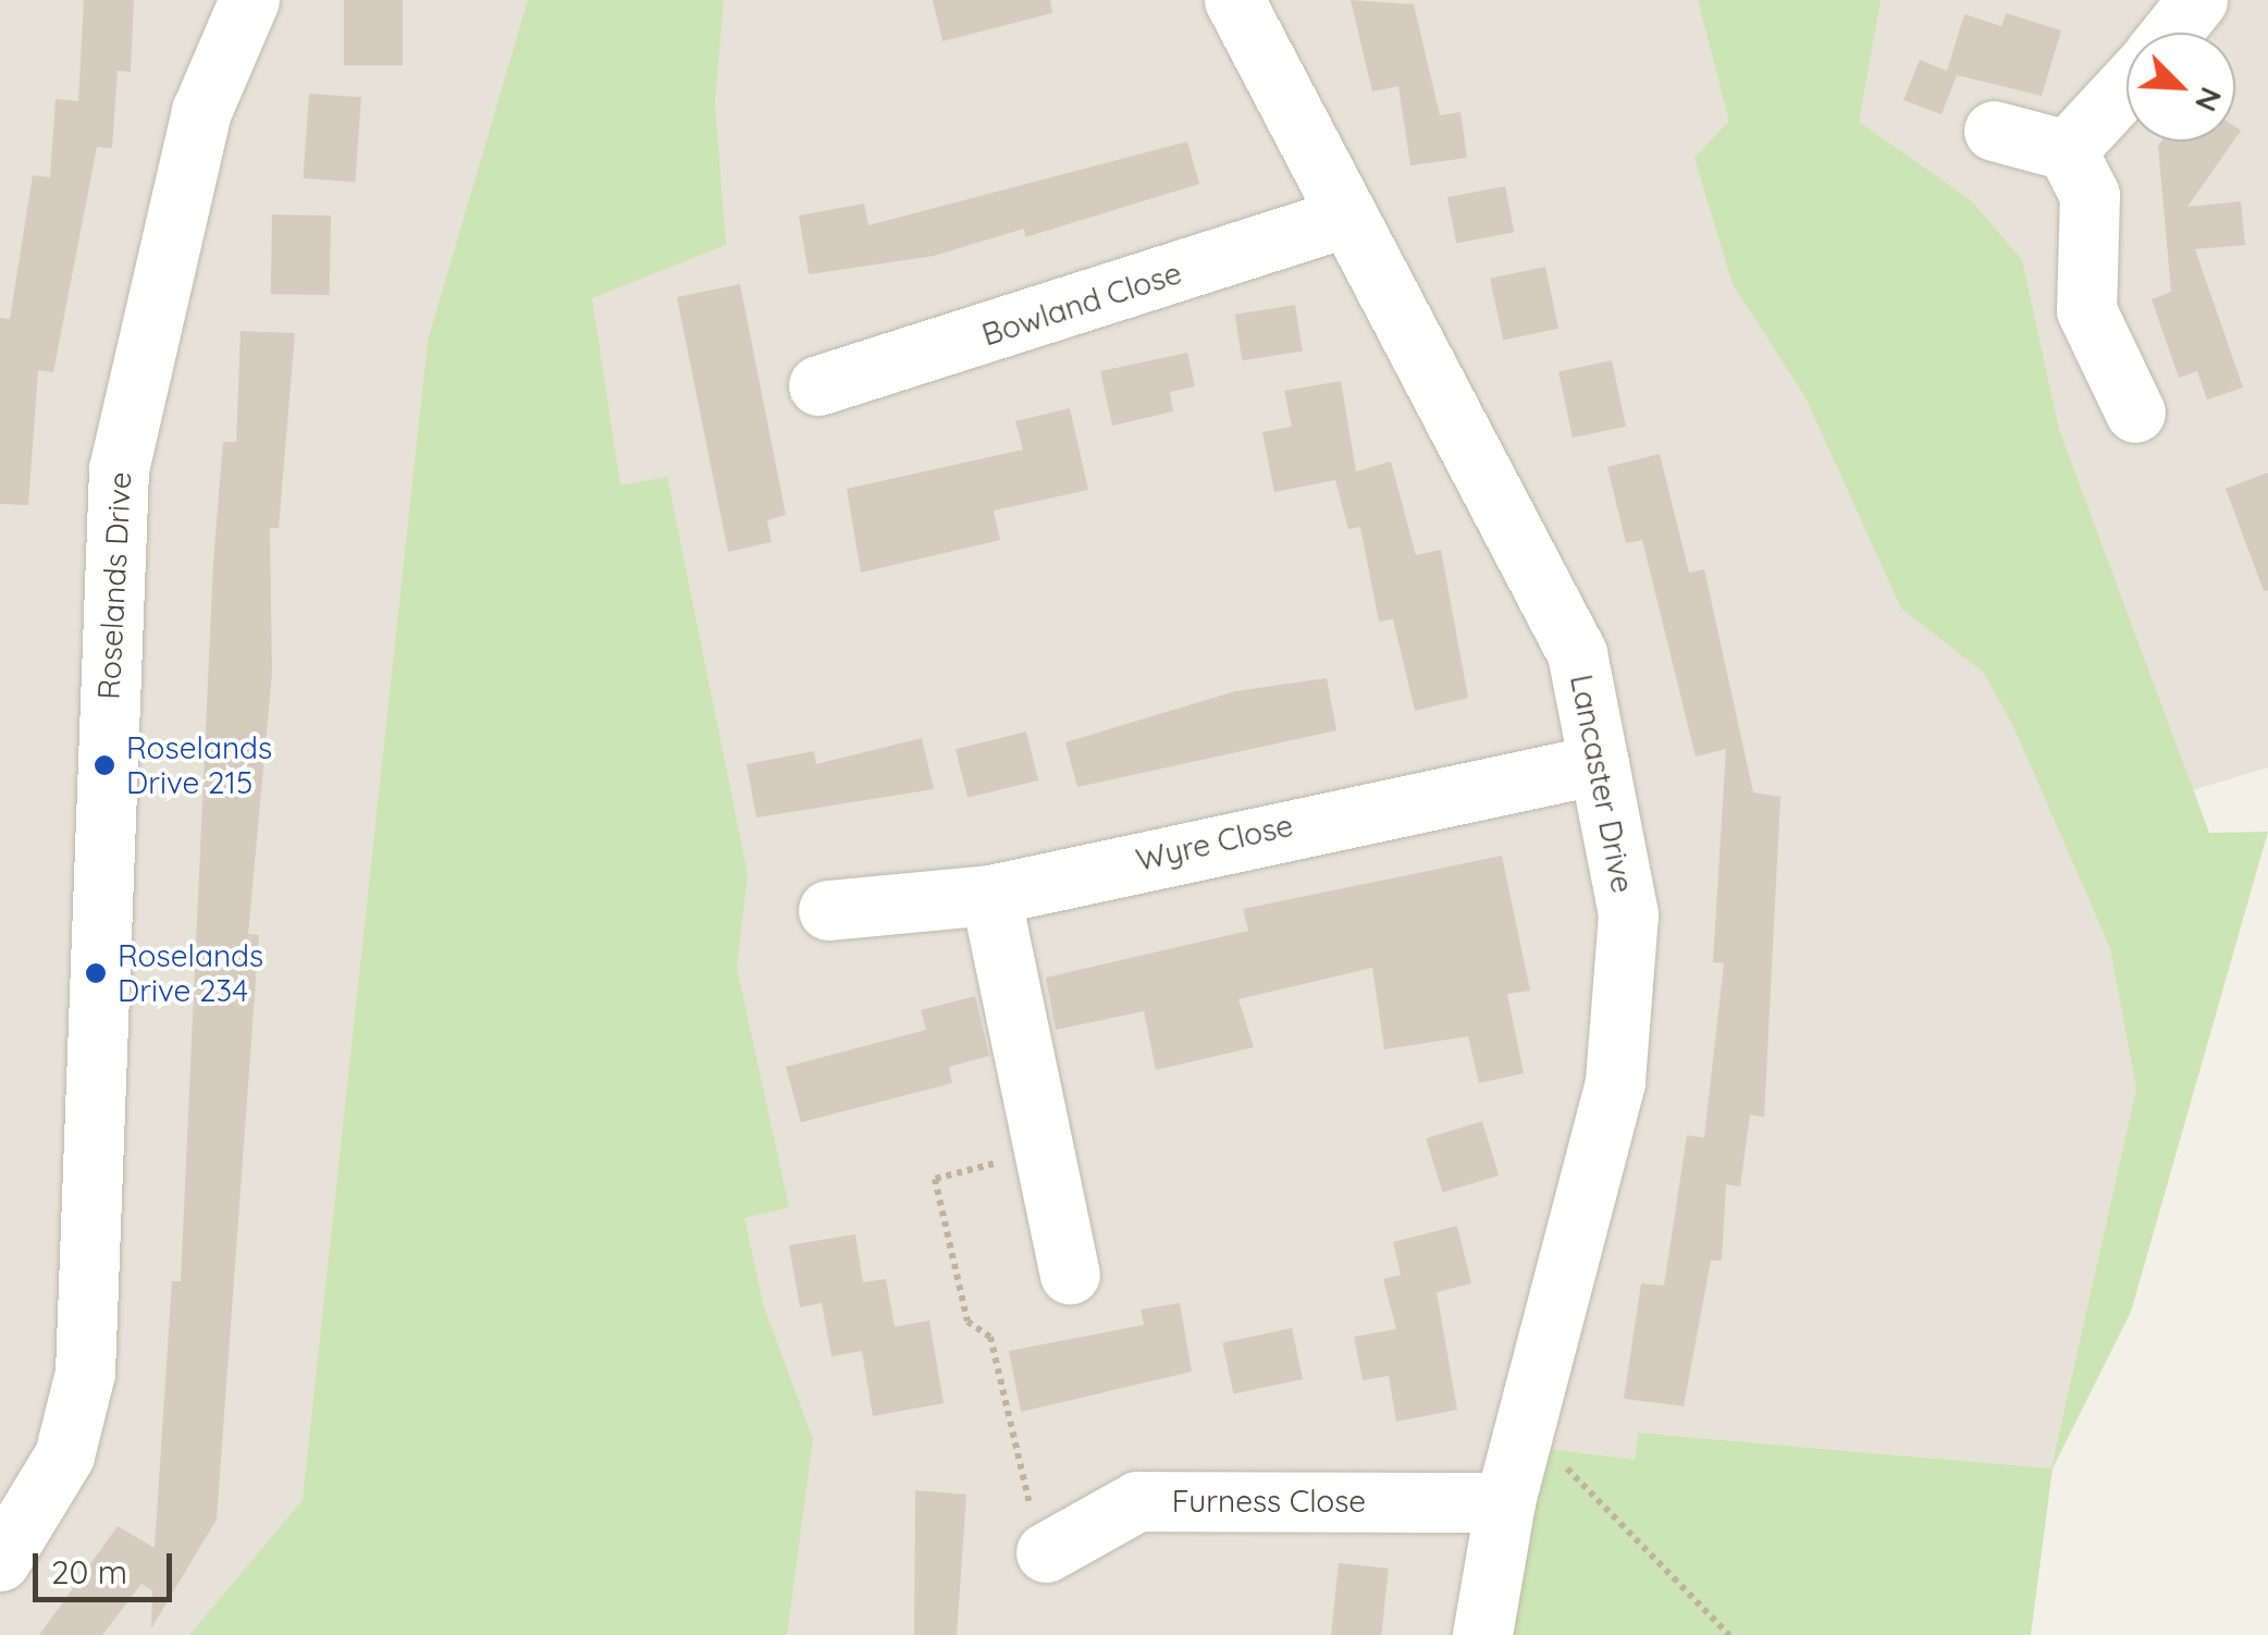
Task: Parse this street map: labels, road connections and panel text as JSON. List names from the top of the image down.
{
  "streets": {
    "street": [
      "Bowland Close",
      "Roselands Drive",
      "Lancaster Drive",
      "Wyre Close",
      "Furness Close"
    ]
  },
  "crossings": [
    ["Bowland Close", "Lancaster Drive"],
    ["Lancaster Drive", "Wyre Close"],
    ["Lancaster Drive", "Furness Close"]
  ],
  "places": ["Roselands Drive 215", "Roselands Drive 234"],
  "scale_bar": "20 m",
  "north": "bottom right"
}
